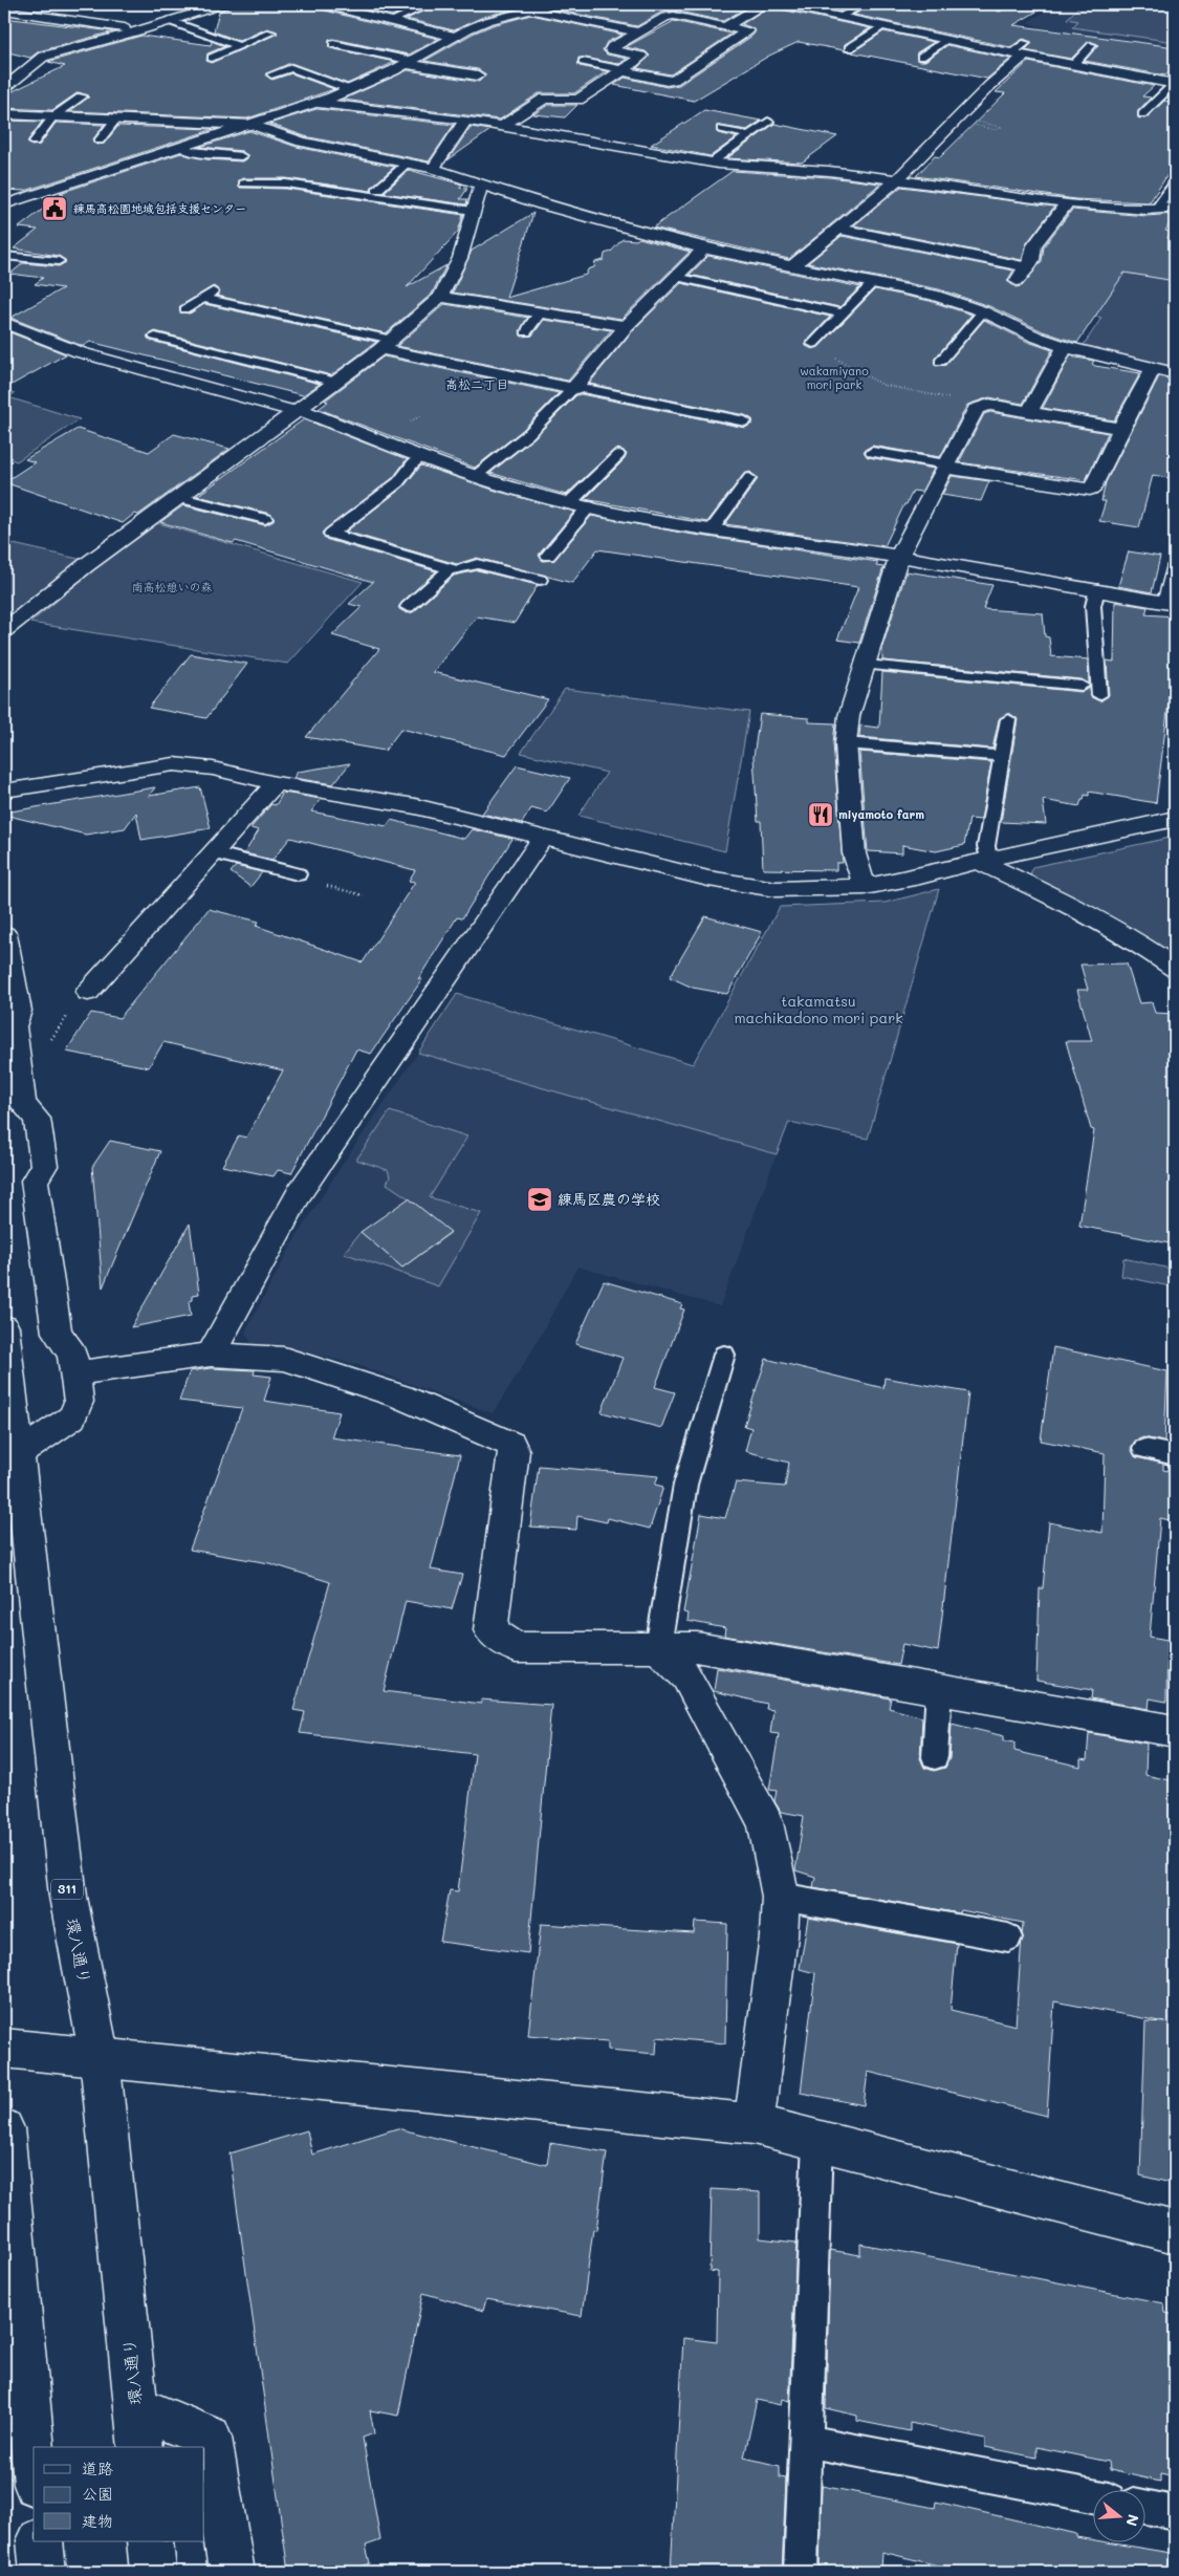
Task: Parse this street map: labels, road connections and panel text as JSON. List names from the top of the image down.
{
  "streets": {
    "street": ["311", "環八通り"]
  },
  "districts": ["高松二丁目"],
  "parks": ["wakamiyano mori park", "南高松憩いの森", "takamatsu machikadono mori park"],
  "places": {
    "public building": ["練馬高松園地域包括支援センター"],
    "restaurant": ["miyamoto farm"],
    "school or university": ["練馬区農の学校"]
  },
  "legend": ["道路", "公園", "建物"],
  "north": "right"
}
